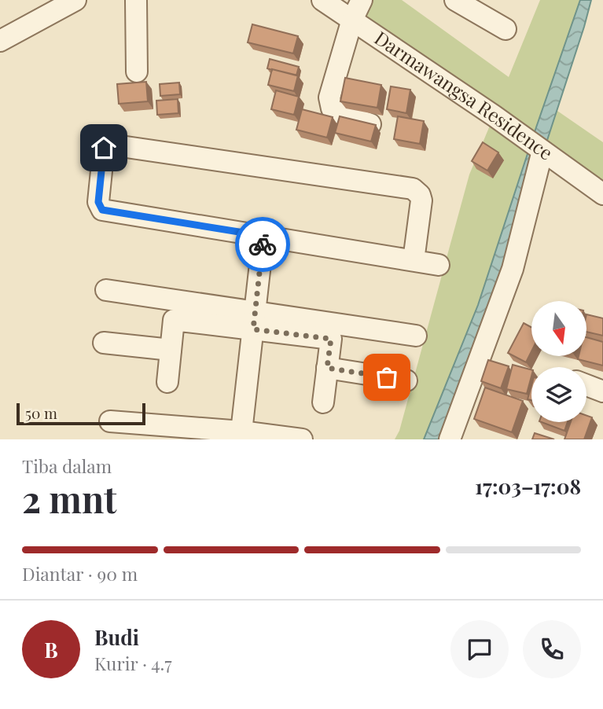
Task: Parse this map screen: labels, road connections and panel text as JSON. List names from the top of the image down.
{
  "streets": {
    "street": ["Darmawangsa Residence"]
  },
  "scale_bar": "50 m",
  "north": "bottom",
  "page": {
    "scale": "50 m",
    "heading": ["2 mnt", "Tiba dalam", "17:03–17:08"],
    "panel": ["Budi", "Kurir · 4.7"],
    "bar": "Diantar · 90 m",
    "round": "B"
  }
}
